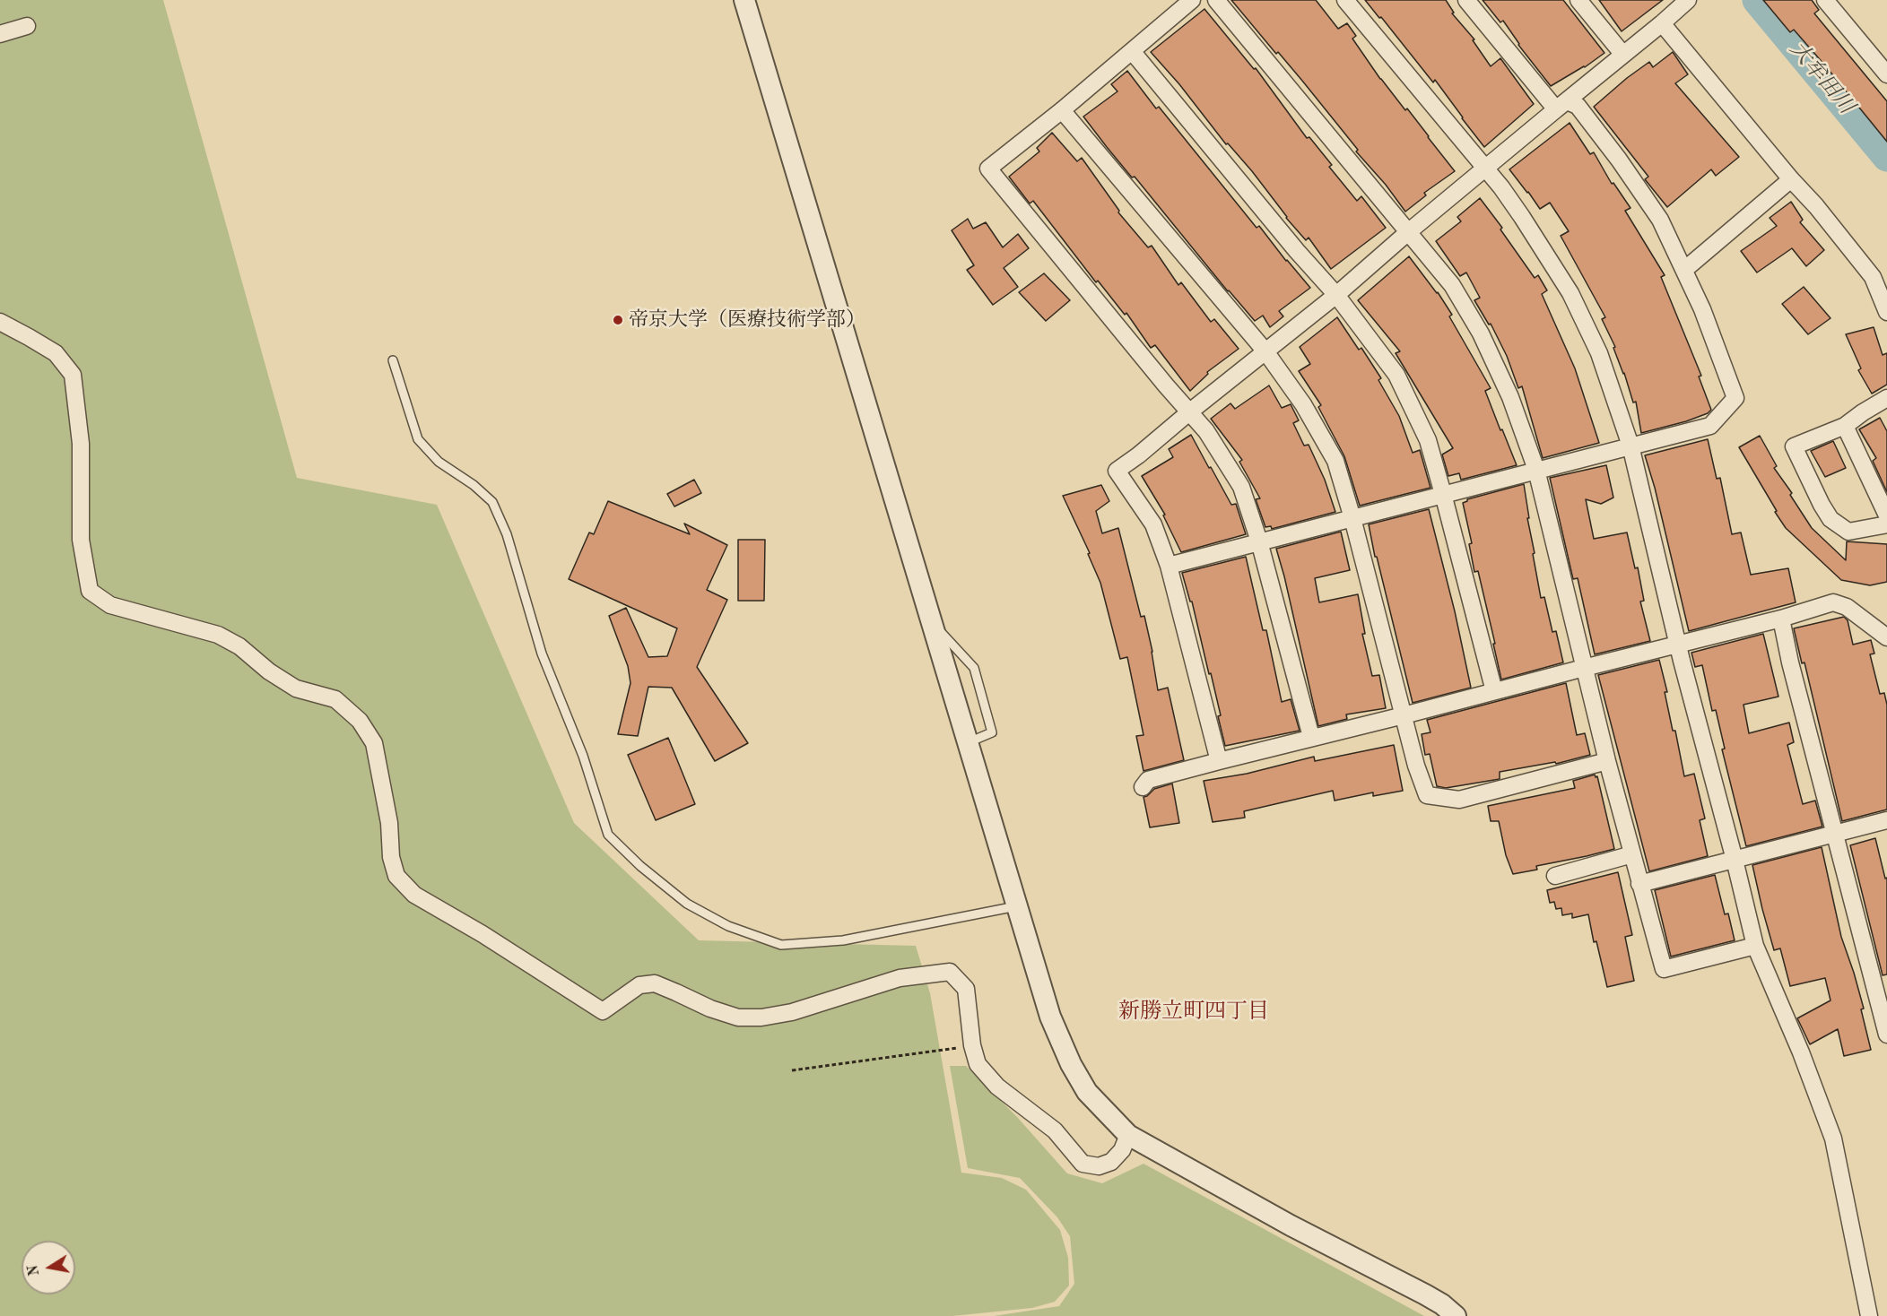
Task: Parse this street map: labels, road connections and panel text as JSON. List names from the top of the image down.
{
  "districts": ["新勝立町四丁目"],
  "water": ["大牟田川"],
  "places": ["帝京大学（医療技術学部）"],
  "north": "left"
}
